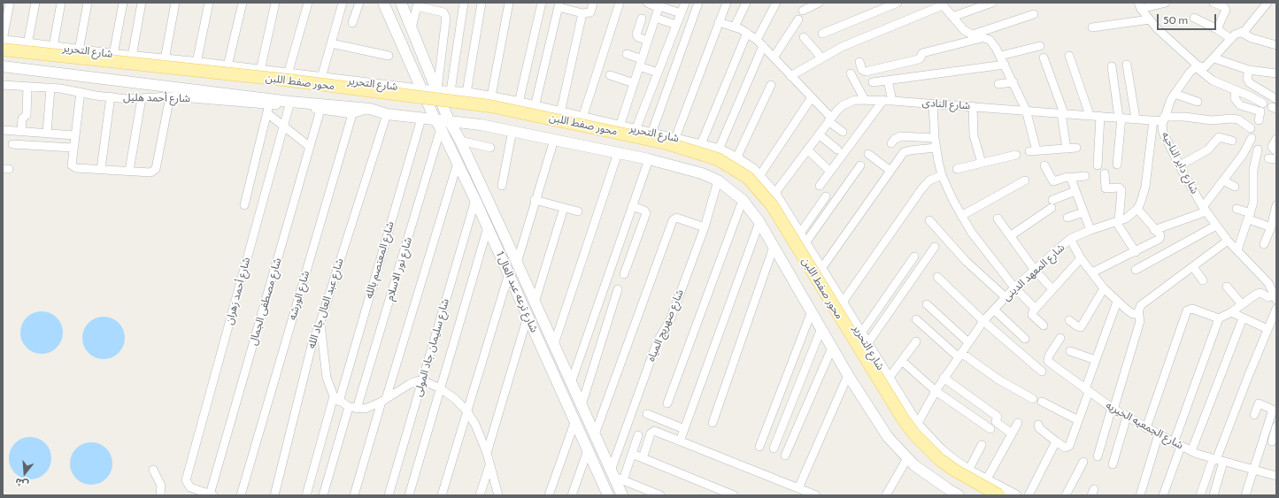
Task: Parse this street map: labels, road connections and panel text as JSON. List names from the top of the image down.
{
  "streets": {
    "main road": ["محور صفط اللبن"],
    "street": [
      "شارع التحرير",
      "شارع أحمد هليل",
      "شارع النادى",
      "شارع داير الناحيه",
      "شارع المعتصم بالله",
      "شارع نور الاسلام",
      "شارع المعهد الدينى",
      "شارع أحمد زهران",
      "شارع ترعه عبد العال 1",
      "شارع الورشه",
      "شارع مصطفى الجمال",
      "شارع عبد العال جاد الله",
      "شارع صهريج المياه",
      "شارع سليمان جاد المولى",
      "شارع الجمعيه الخيريه"
    ]
  },
  "crossings": [
    ["شارع التحرير", "شارع النادى"],
    ["شارع التحرير", "شارع المعهد الدينى"],
    ["شارع التحرير", "شارع ترعه عبد العال 1"],
    ["شارع أحمد هليل", "شارع أحمد زهران"],
    ["شارع أحمد هليل", "شارع الورشه"],
    ["شارع أحمد هليل", "شارع مصطفى الجمال"],
    ["شارع النادى", "شارع داير الناحيه"],
    ["شارع نور الاسلام", "شارع ترعه عبد العال 1"],
    ["شارع أحمد زهران", "شارع مصطفى الجمال"],
    ["شارع ترعه عبد العال 1", "شارع صهريج المياه"],
    ["شارع ترعه عبد العال 1", "شارع سليمان جاد المولى"]
  ],
  "scale_bar": "50 m",
  "north": "bottom"
}
